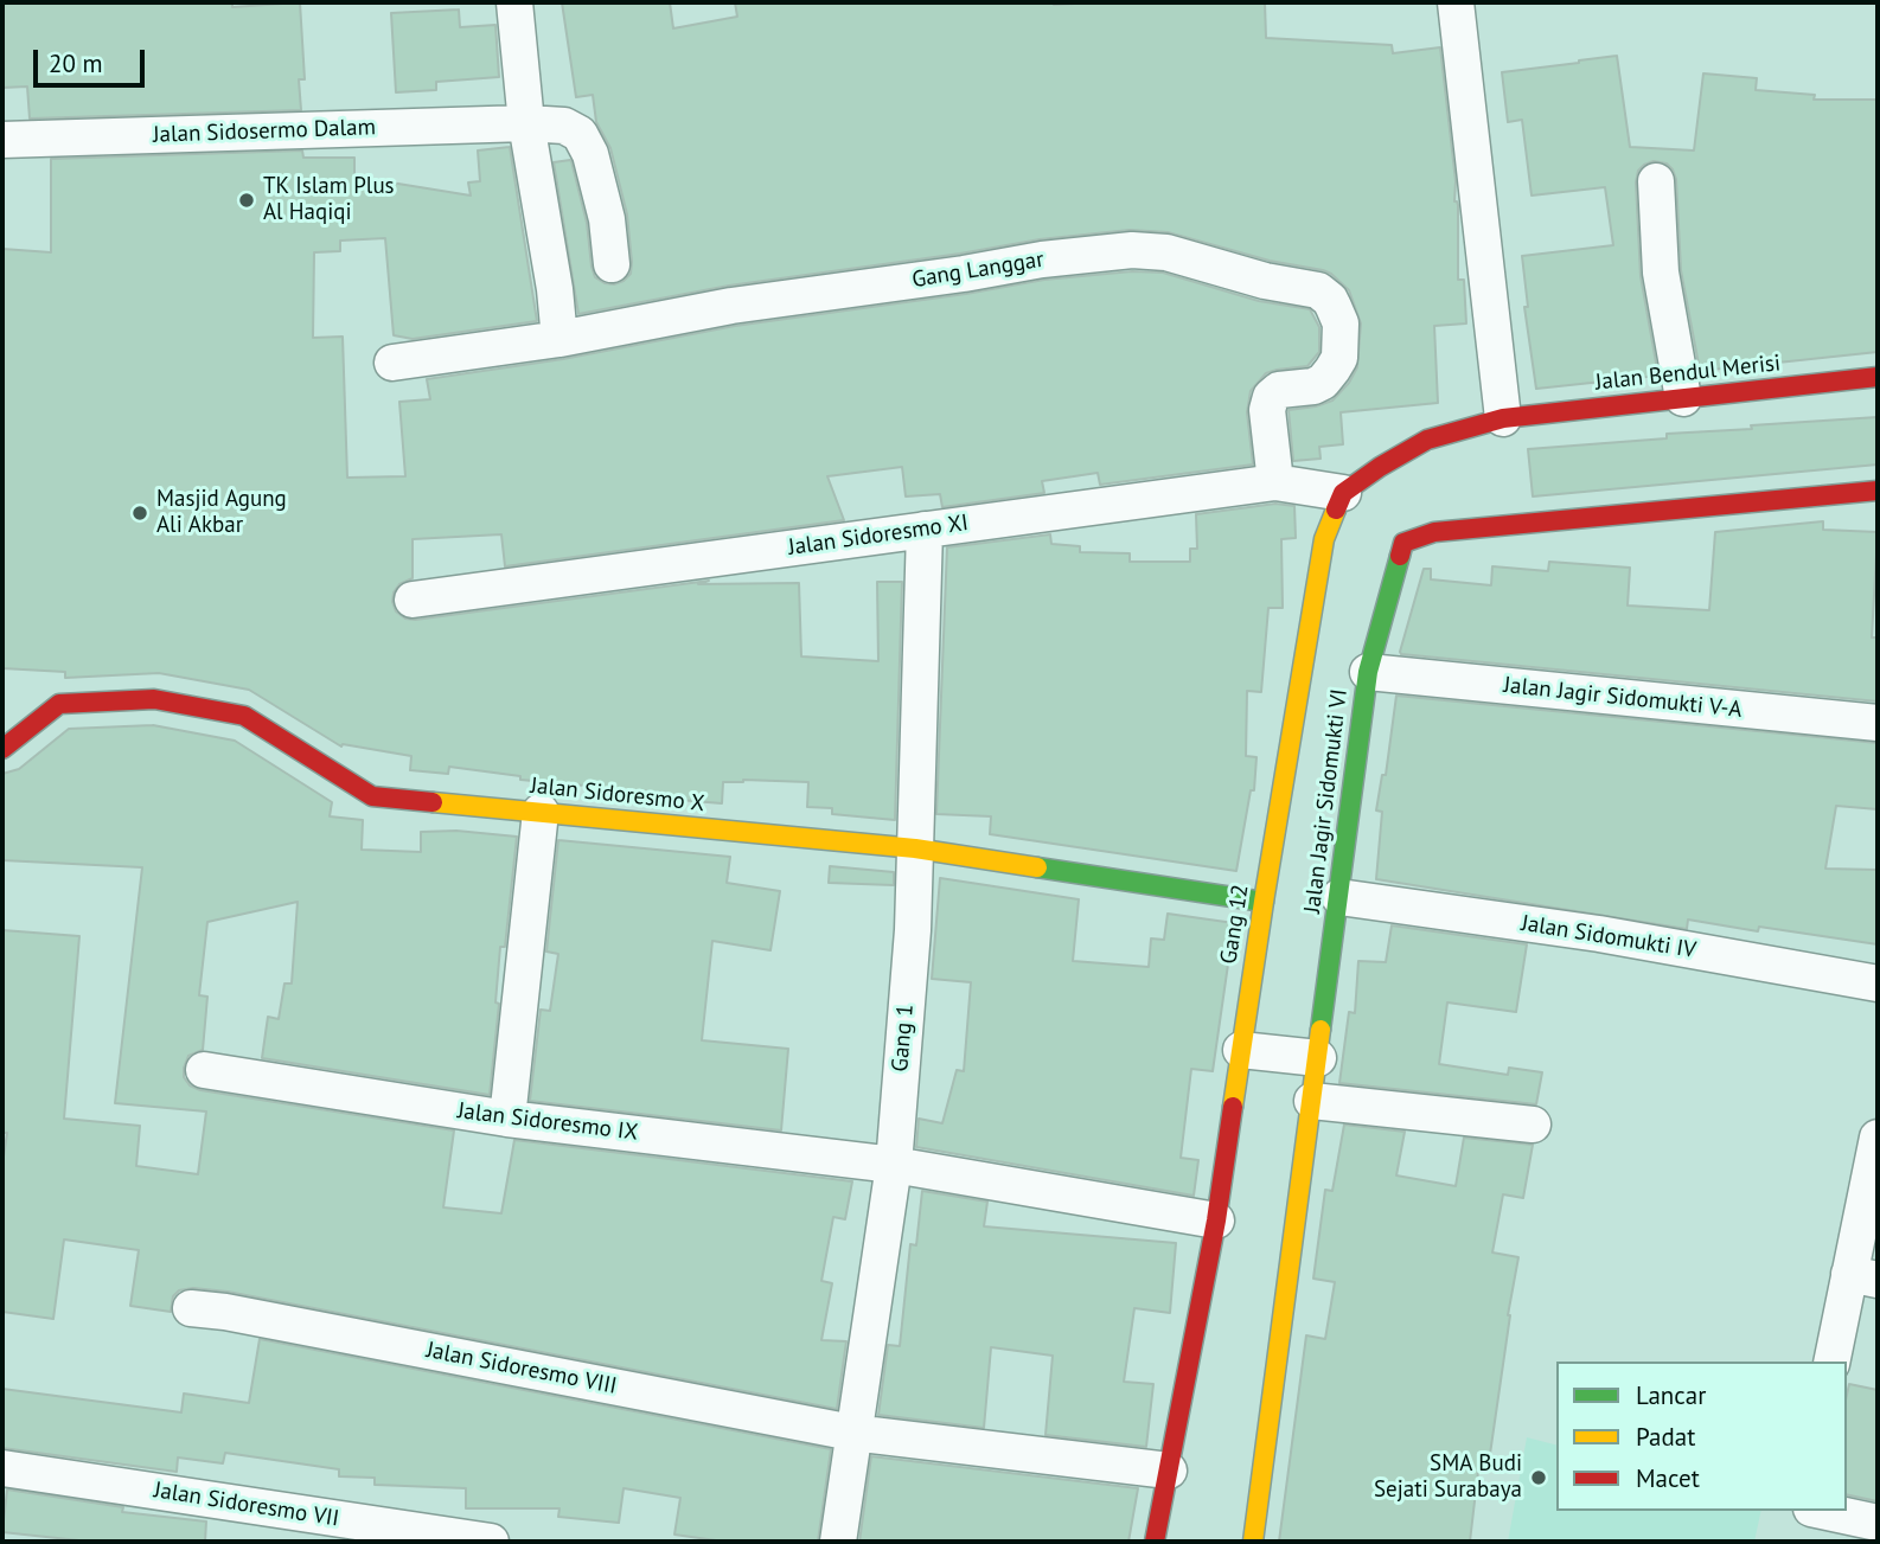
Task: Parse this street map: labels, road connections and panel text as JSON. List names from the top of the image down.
{
  "streets": {
    "street": [
      "Jalan Sidosermo Dalam",
      "Gang Langgar",
      "Jalan Bendul Merisi",
      "Jalan Sidoresmo XI",
      "Jalan Jagir Sidomukti V-A",
      "Jalan Sidoresmo X",
      "Jalan Jagir Sidomukti VI",
      "Gang 12",
      "Jalan Sidomukti IV",
      "Gang 1",
      "Jalan Sidoresmo IX",
      "Jalan Sidoresmo VIII",
      "Jalan Sidoresmo VII"
    ]
  },
  "crossings": [
    ["Gang Langgar", "Jalan Sidoresmo XI"],
    ["Jalan Sidoresmo XI", "Gang 12"],
    ["Jalan Sidoresmo XI", "Gang 1"],
    ["Jalan Jagir Sidomukti V-A", "Jalan Jagir Sidomukti VI"],
    ["Jalan Sidoresmo X", "Gang 12"],
    ["Jalan Sidoresmo X", "Gang 1"],
    ["Jalan Jagir Sidomukti VI", "Jalan Sidomukti IV"],
    ["Gang 12", "Jalan Sidoresmo IX"],
    ["Gang 12", "Jalan Sidoresmo VIII"],
    ["Gang 1", "Jalan Sidoresmo IX"],
    ["Gang 1", "Jalan Sidoresmo VIII"]
  ],
  "places": ["TK Islam Plus Al Haqiqi", "Masjid Agung Ali Akbar", "SMA Budi Sejati Surabaya"],
  "legend": ["Lancar", "Padat", "Macet"],
  "scale_bar": "20 m"
}
